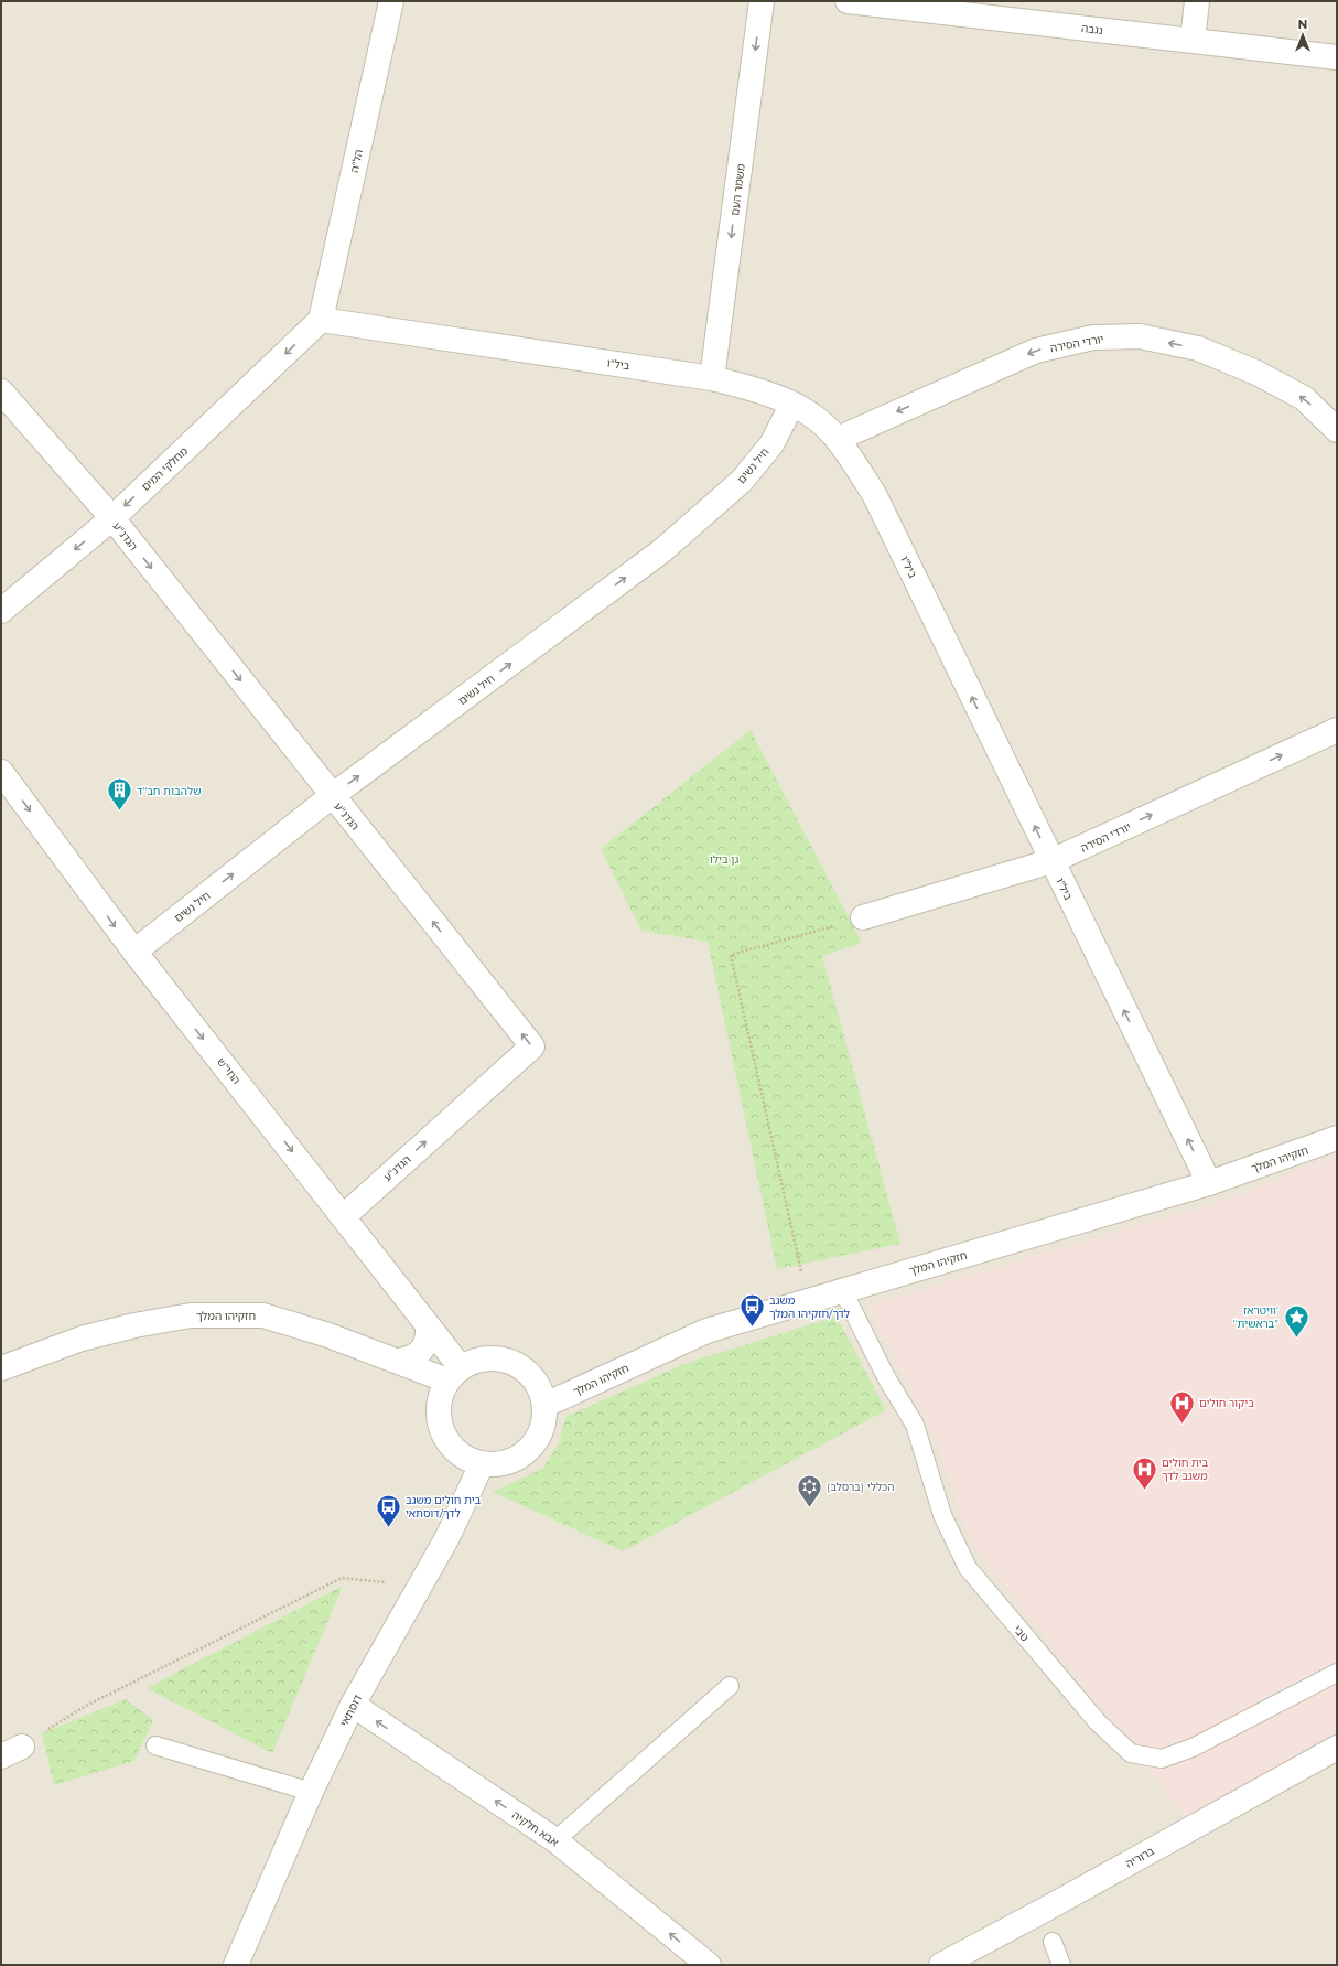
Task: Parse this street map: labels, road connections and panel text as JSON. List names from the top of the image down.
{
  "streets": {
    "street": [
      "נגבה",
      "הל\"ה",
      "משמר העם",
      "יורדי הסירה",
      "ביל\"ו",
      "חיל נשים",
      "מחלקי המים",
      "הגדנ\"ע",
      "החי\"ש",
      "חזקיהו המלך",
      "דוסתאי",
      "אבא חלקיה",
      "ברוריה"
    ],
    "lane": ["טבי"]
  },
  "crossings": [
    ["הל\"ה", "ביל\"ו"],
    ["הל\"ה", "מחלקי המים"],
    ["משמר העם", "ביל\"ו"],
    ["יורדי הסירה", "ביל\"ו"],
    ["ביל\"ו", "חיל נשים"],
    ["ביל\"ו", "מחלקי המים"],
    ["ביל\"ו", "חזקיהו המלך"],
    ["חיל נשים", "הגדנ\"ע"],
    ["חיל נשים", "החי\"ש"],
    ["מחלקי המים", "הגדנ\"ע"],
    ["הגדנ\"ע", "החי\"ש"],
    ["החי\"ש", "חזקיהו המלך"],
    ["החי\"ש", "דוסתאי"],
    ["חזקיהו המלך", "טבי"],
    ["חזקיהו המלך", "דוסתאי"],
    ["דוסתאי", "אבא חלקיה"]
  ],
  "one_way": [
    "משמר העם",
    "ביל\"ו",
    "חיל נשים",
    "מחלקי המים",
    "החי\"ש",
    "אבא חלקיה"
  ],
  "parks": ["גן בילו"],
  "places": {
    "building": ["שלהבות חב\"ד"],
    "bus stop": ["משגב לדך/חזקיהו המלך", "בית חולים משגב לדך/דוסתאי"],
    "place": ["וויטראז' \"בראשית\""],
    "hospital": ["ביקור חולים", "בית חולים משגב לדך"],
    "synagogue": ["הכללי (ברסלב)"]
  },
  "north": "top"
}
